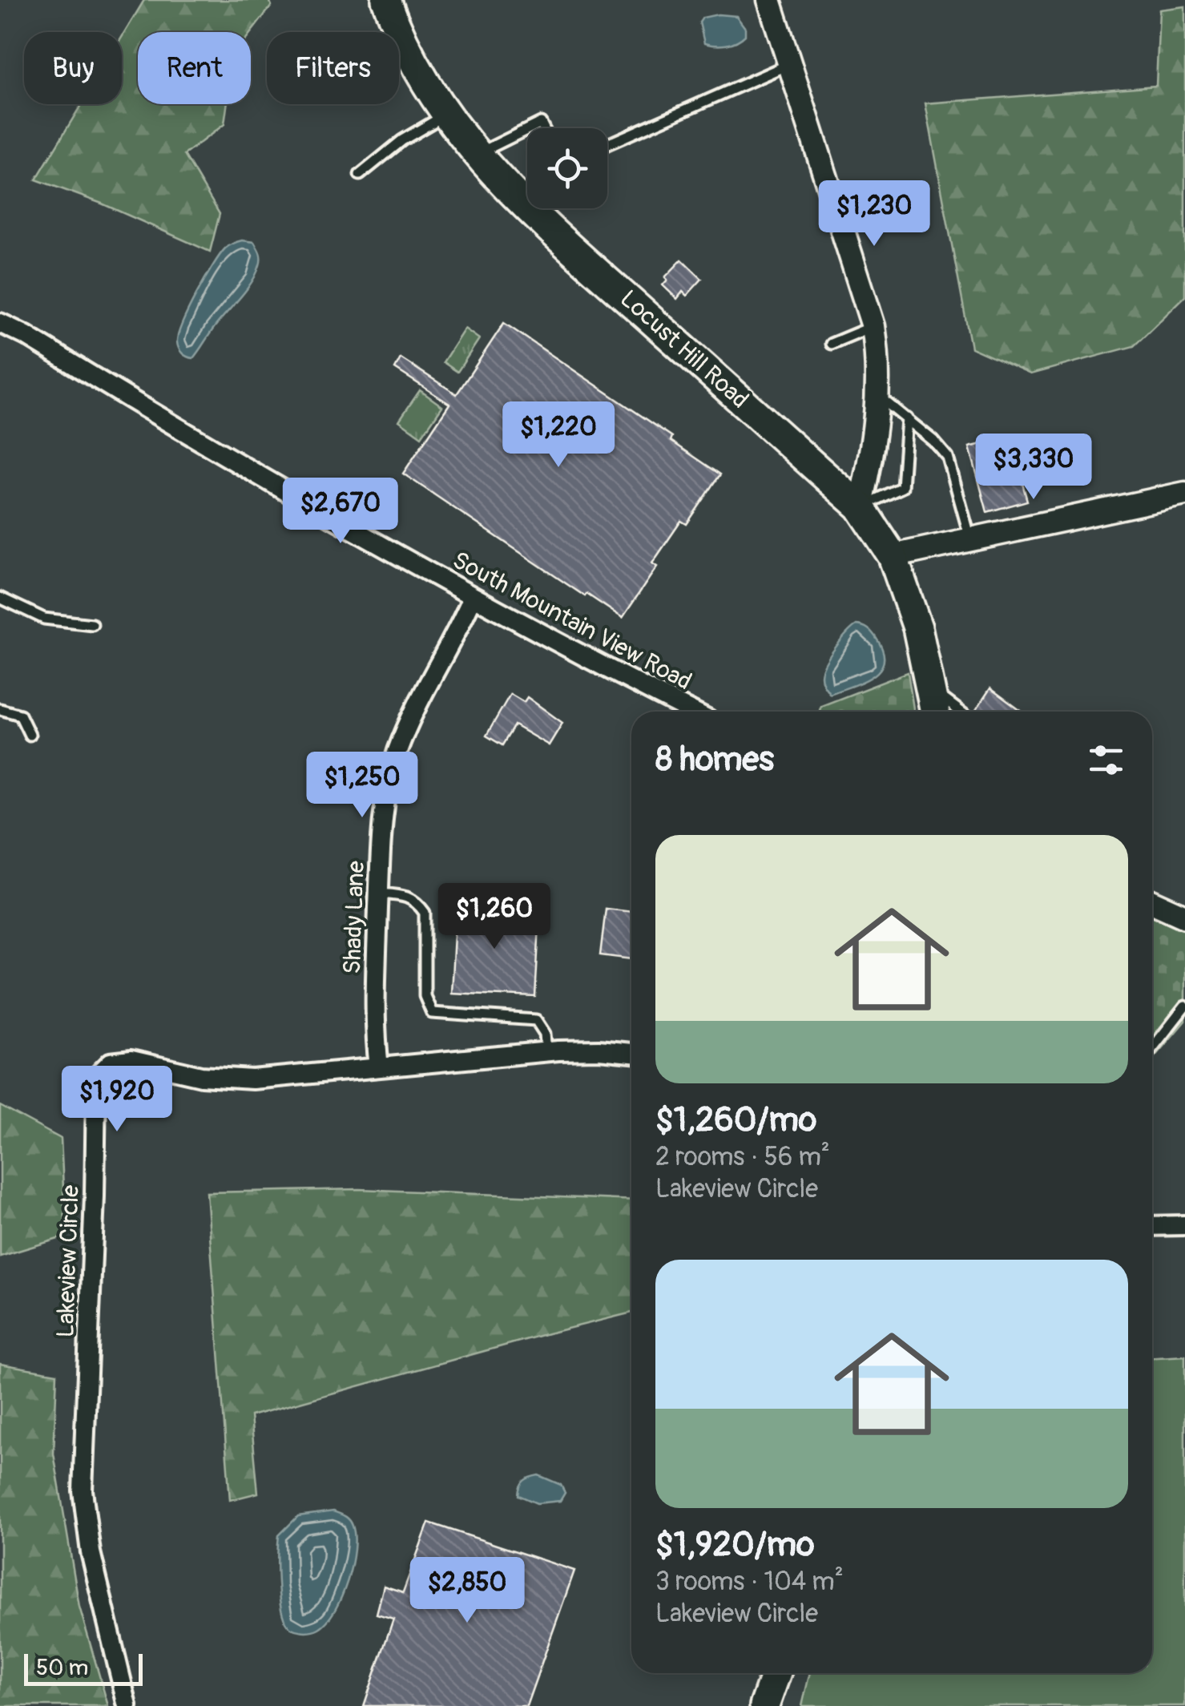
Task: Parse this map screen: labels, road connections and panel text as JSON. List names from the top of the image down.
{
  "streets": {
    "main road": ["Locust Hill Road"],
    "street": ["South Mountain View Road", "Shady Lane", "Lakeview Circle"]
  },
  "crossings": [
    ["South Mountain View Road", "Shady Lane"],
    ["Shady Lane", "Lakeview Circle"]
  ],
  "scale_bar": "50 m",
  "page": {
    "chip": ["Buy", "Rent", "Filters"],
    "price": [
      "$1,230",
      "$1,220",
      "$3,330",
      "$2,670",
      "$1,250",
      "$1,260",
      "$1,920",
      "$2,850"
    ],
    "heading": "8 homes",
    "list": [
      {
        "name": "$1,260/mo",
        "note": "2 rooms · 56 m² · Lakeview Circle"
      },
      {
        "name": "$1,920/mo",
        "note": "3 rooms · 104 m² · Lakeview Circle"
      }
    ],
    "scale": "50 m"
  }
}
